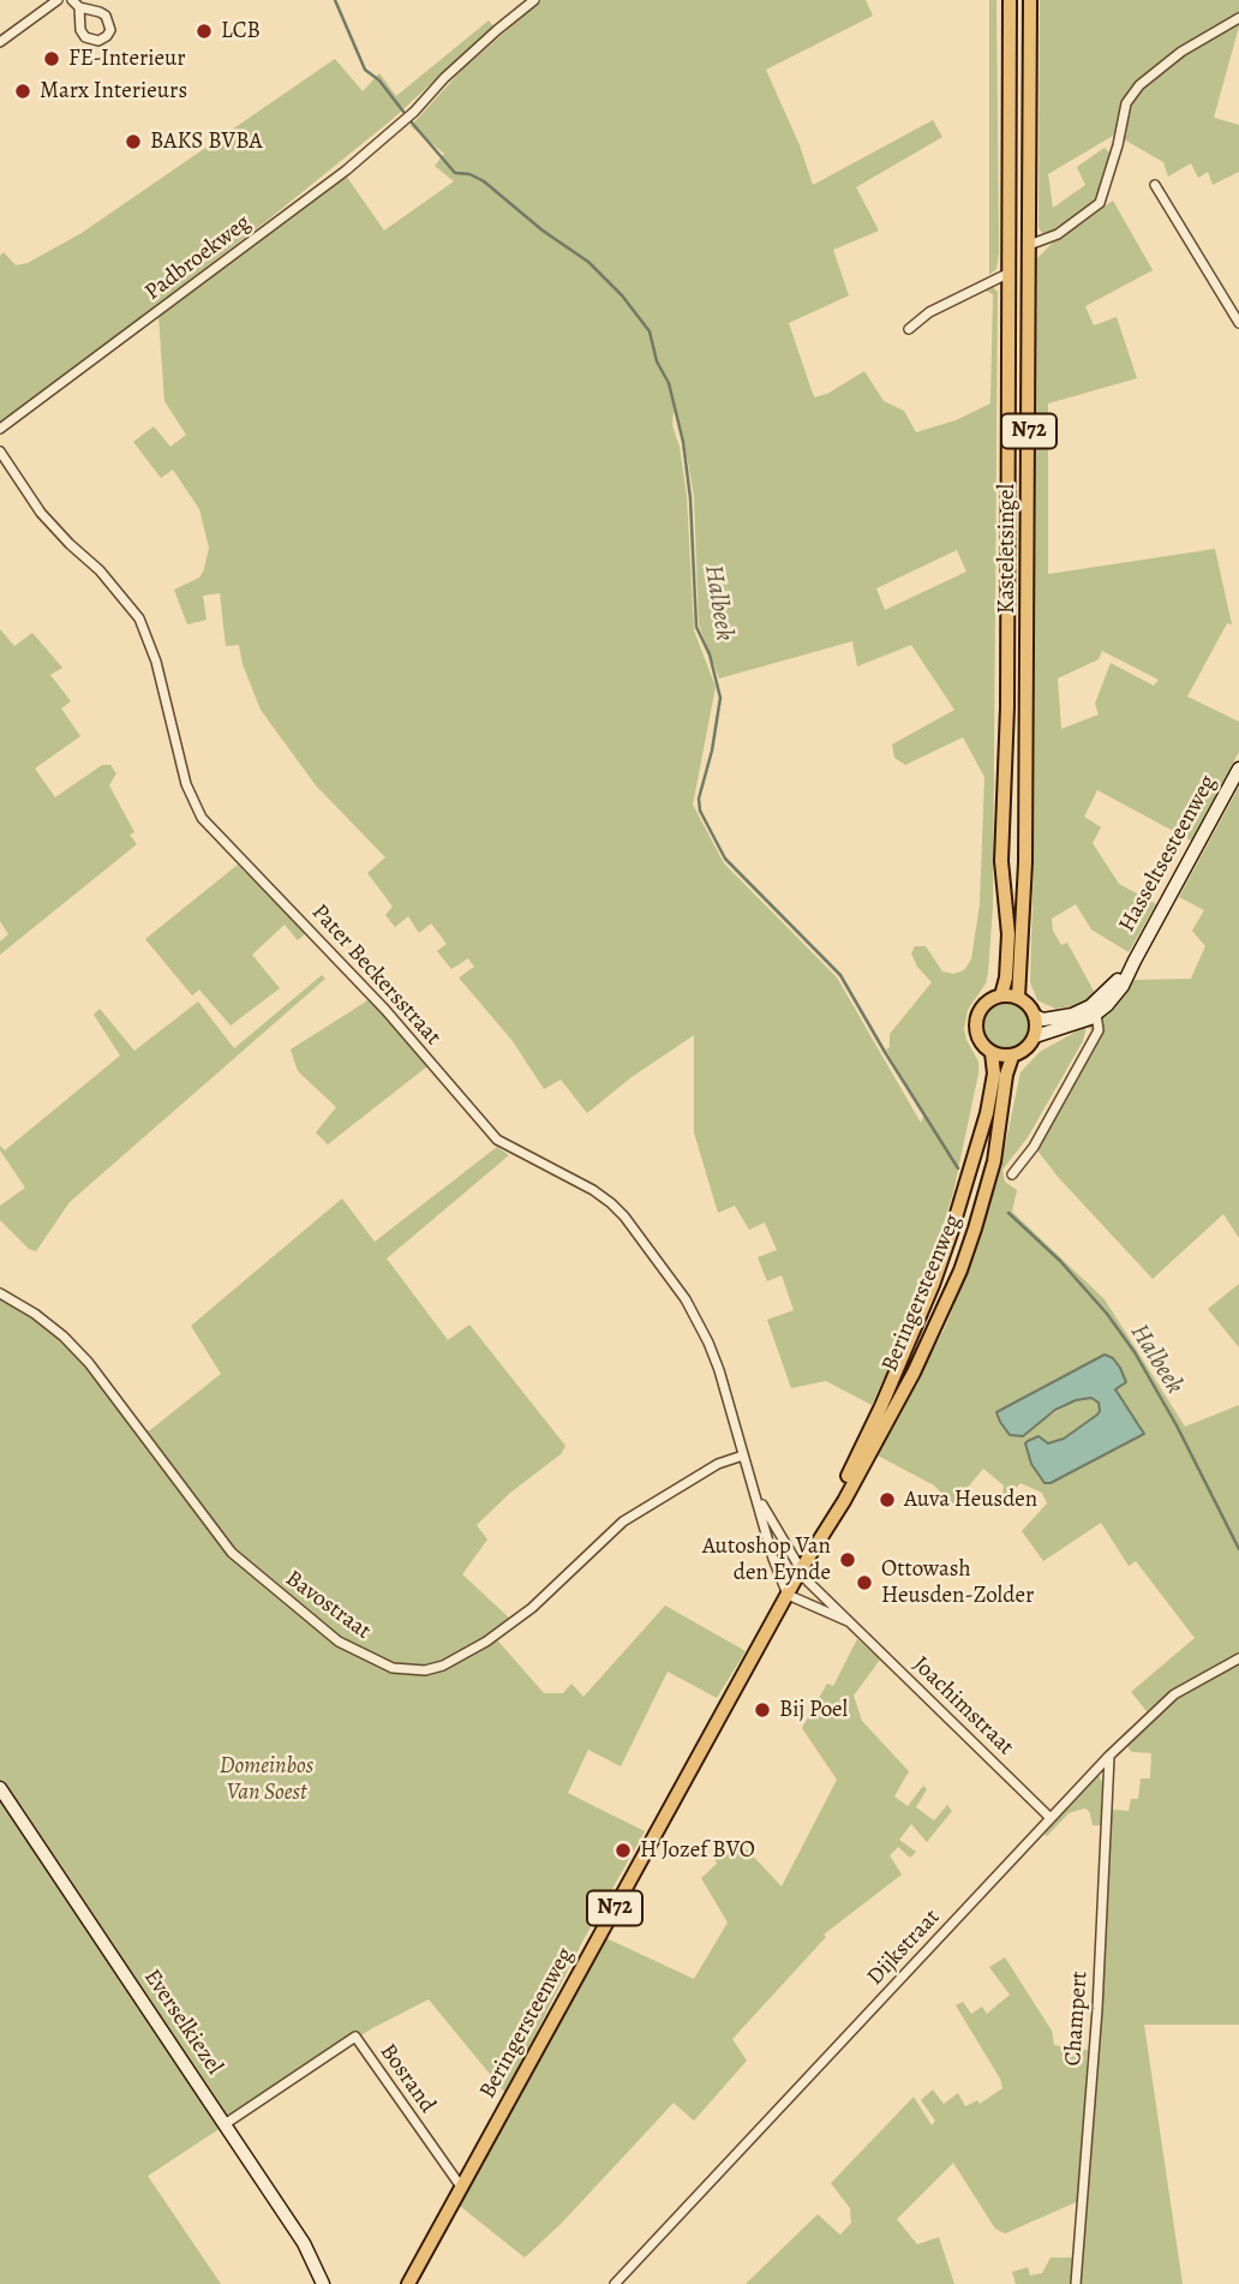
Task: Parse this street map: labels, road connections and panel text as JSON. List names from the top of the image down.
{
  "streets": {
    "main road": [
      "N72",
      "Kasteletsingel",
      "Hasseltsesteenweg",
      "Beringersteenweg"
    ],
    "street": [
      "Padbroekweg",
      "Pater Beckersstraat",
      "Bavostraat",
      "Joachimstraat",
      "Dijkstraat",
      "Champert",
      "Everselkiezel",
      "Bosrand"
    ]
  },
  "crossings": [
    ["N72", "Kasteletsingel"],
    ["N72", "Hasseltsesteenweg"],
    ["N72", "Beringersteenweg"],
    ["Kasteletsingel", "Hasseltsesteenweg"],
    ["Pater Beckersstraat", "Beringersteenweg"],
    ["Pater Beckersstraat", "Bavostraat"],
    ["Pater Beckersstraat", "Joachimstraat"],
    ["Beringersteenweg", "Joachimstraat"],
    ["Beringersteenweg", "Bosrand"],
    ["Joachimstraat", "Dijkstraat"],
    ["Dijkstraat", "Champert"],
    ["Everselkiezel", "Bosrand"]
  ],
  "water": ["Halbeek"],
  "parks": ["Domeinbos Van Soest"],
  "places": [
    "LCB",
    "FE-Interieur",
    "Marx Interieurs",
    "BAKS BVBA",
    "Auva Heusden",
    "Autoshop Van den Eynde",
    "Ottowash Heusden-Zolder",
    "Bij Poel",
    "H Jozef BVO"
  ]
}
